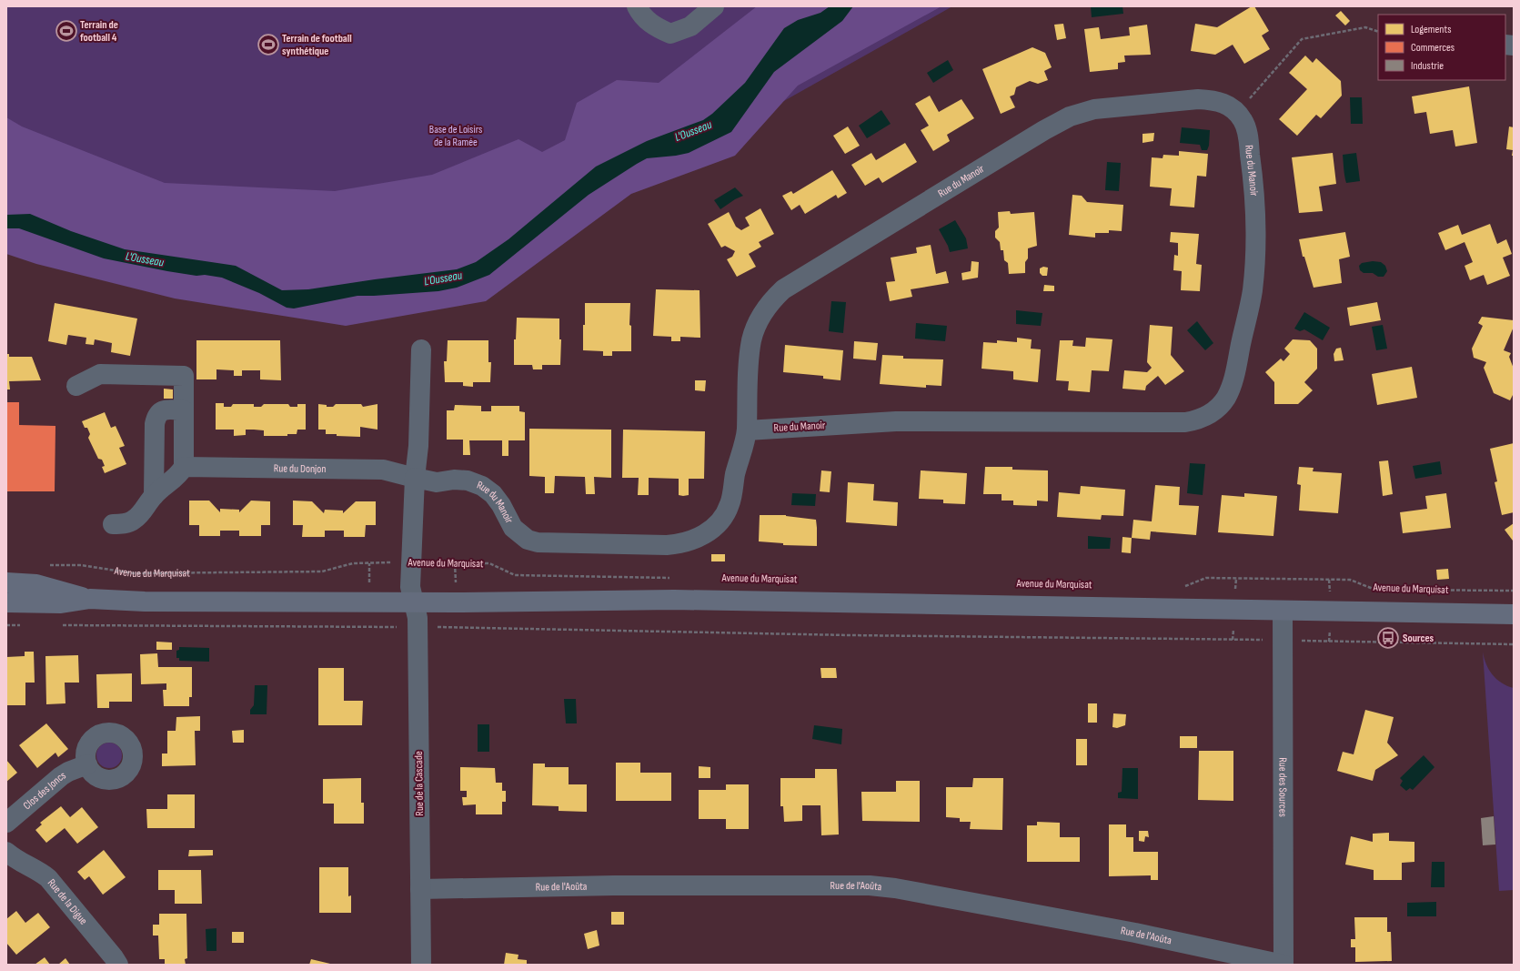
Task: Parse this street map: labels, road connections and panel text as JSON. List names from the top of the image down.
{
  "streets": {
    "main road": ["Avenue du Marquisat"],
    "street": [
      "Rue du Manoir",
      "Rue du Donjon",
      "Rue de la Cascade",
      "Rue des Sources",
      "Clos des Joncs",
      "Rue de l'Aoûta",
      "Rue de la Digue"
    ]
  },
  "crossings": [
    ["Rue du Manoir", "Rue du Donjon"],
    ["Avenue du Marquisat", "Rue de la Cascade"],
    ["Avenue du Marquisat", "Rue des Sources"],
    ["Rue de la Cascade", "Rue de l'Aoûta"],
    ["Rue des Sources", "Rue de l'Aoûta"]
  ],
  "water": ["L'Ousseau"],
  "parks": ["Base de Loisirs de la Ramée"],
  "places": {
    "sports": ["Terrain de football 4", "Terrain de football synthétique"],
    "bus stop": ["Sources"]
  },
  "legend": ["Logements", "Commerces", "Industrie"]
}
